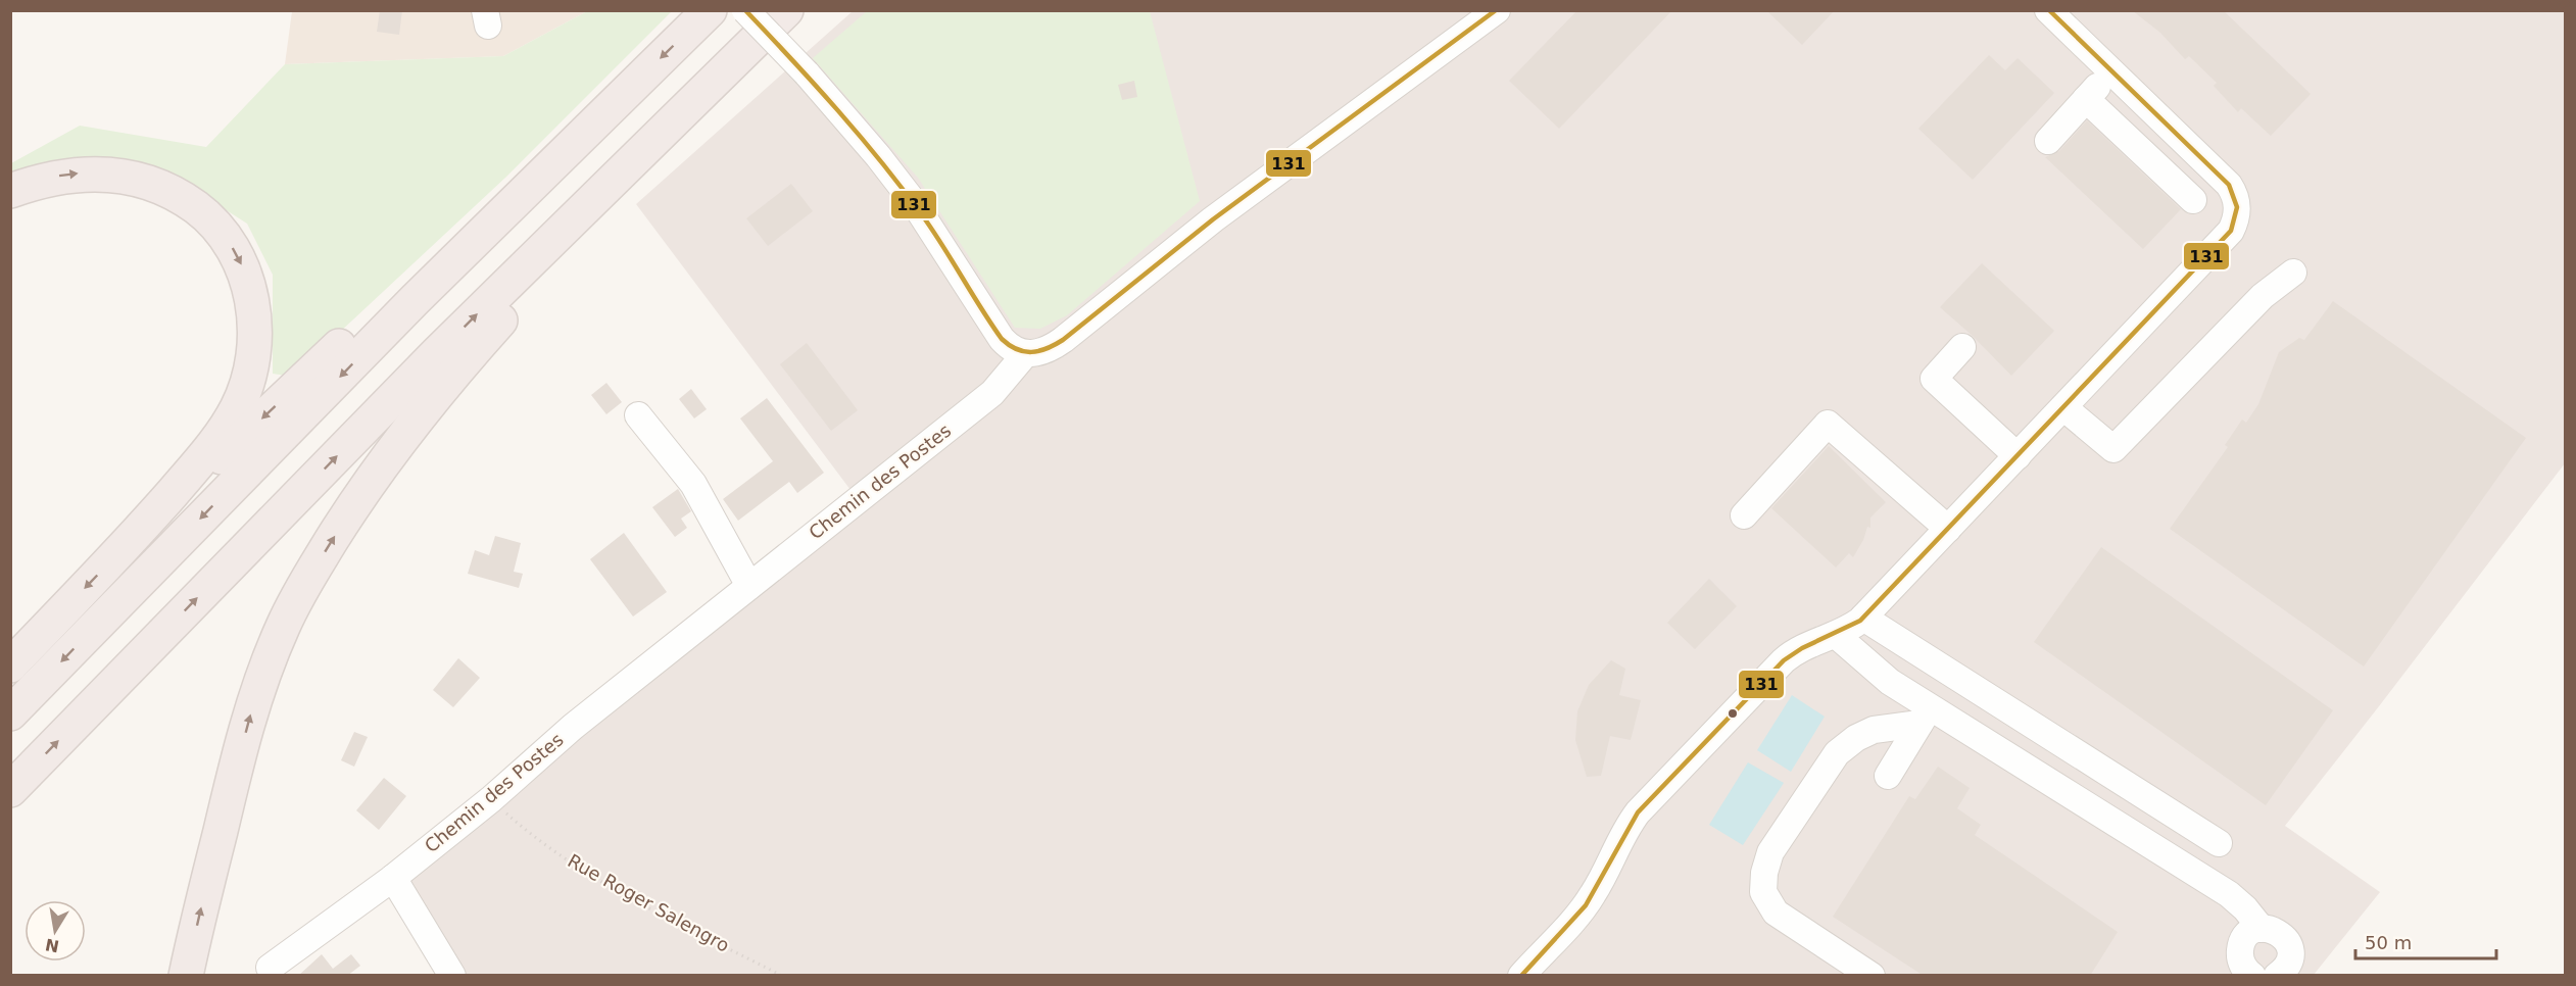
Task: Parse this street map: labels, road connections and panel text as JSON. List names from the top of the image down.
{
  "streets": {
    "street": ["Chemin des Postes"],
    "path": ["Rue Roger Salengro"]
  },
  "crossings": [
    ["Chemin des Postes", "Rue Roger Salengro"]
  ],
  "lines": ["transit line 131"],
  "scale_bar": "50 m",
  "north": "bottom"
}
